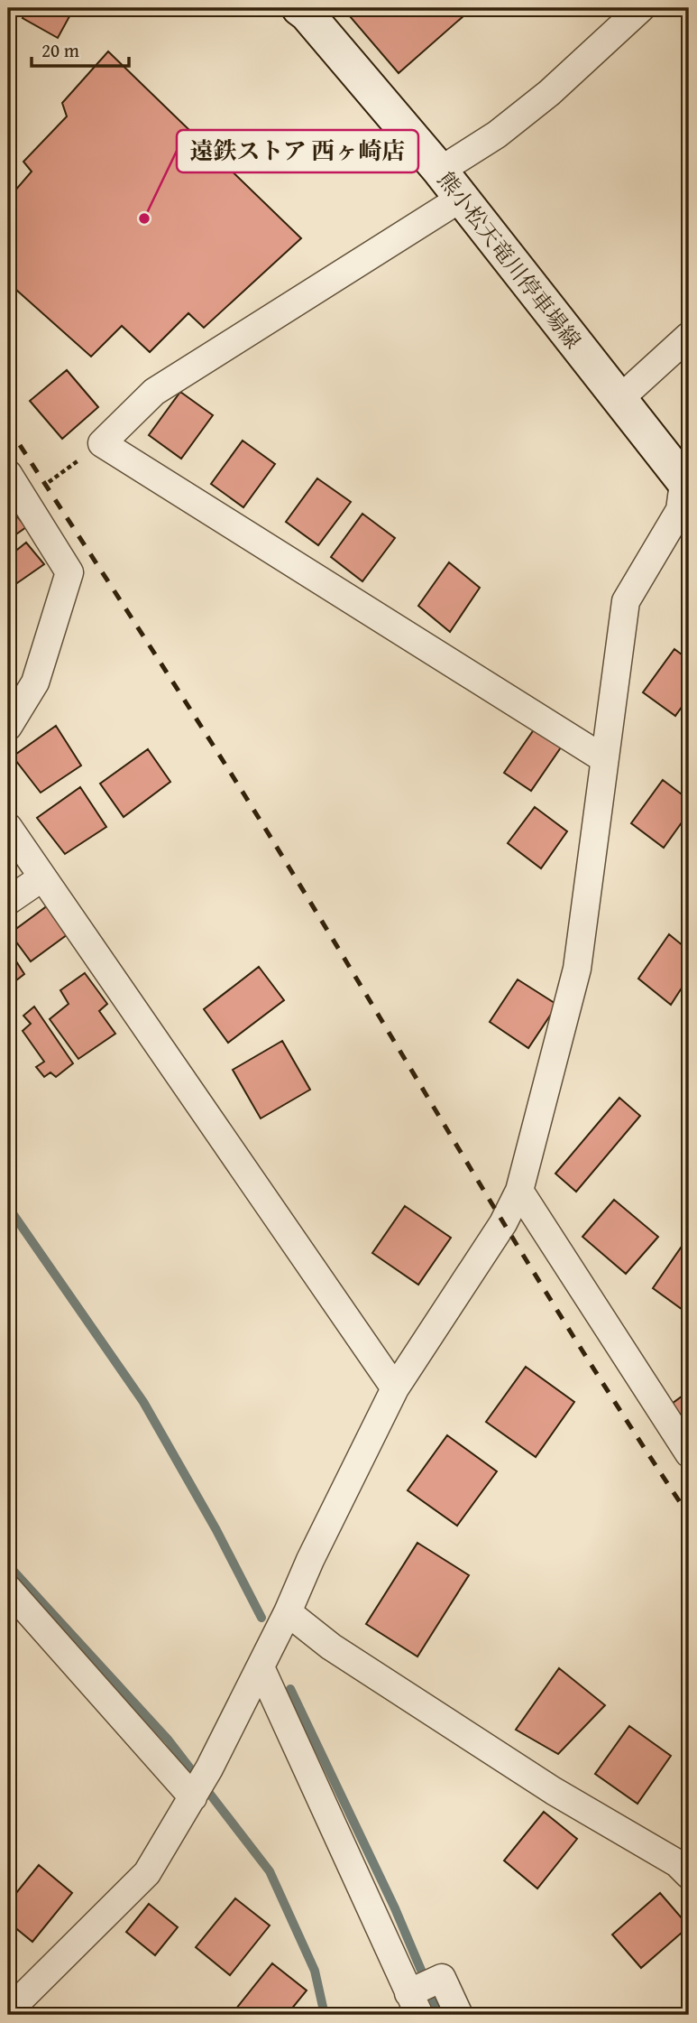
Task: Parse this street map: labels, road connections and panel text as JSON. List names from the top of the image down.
{
  "streets": {
    "main road": ["熊小松天竜川停車場線"]
  },
  "places": ["遠鉄ストア 西ヶ崎店"],
  "scale_bar": "20 m"
}
